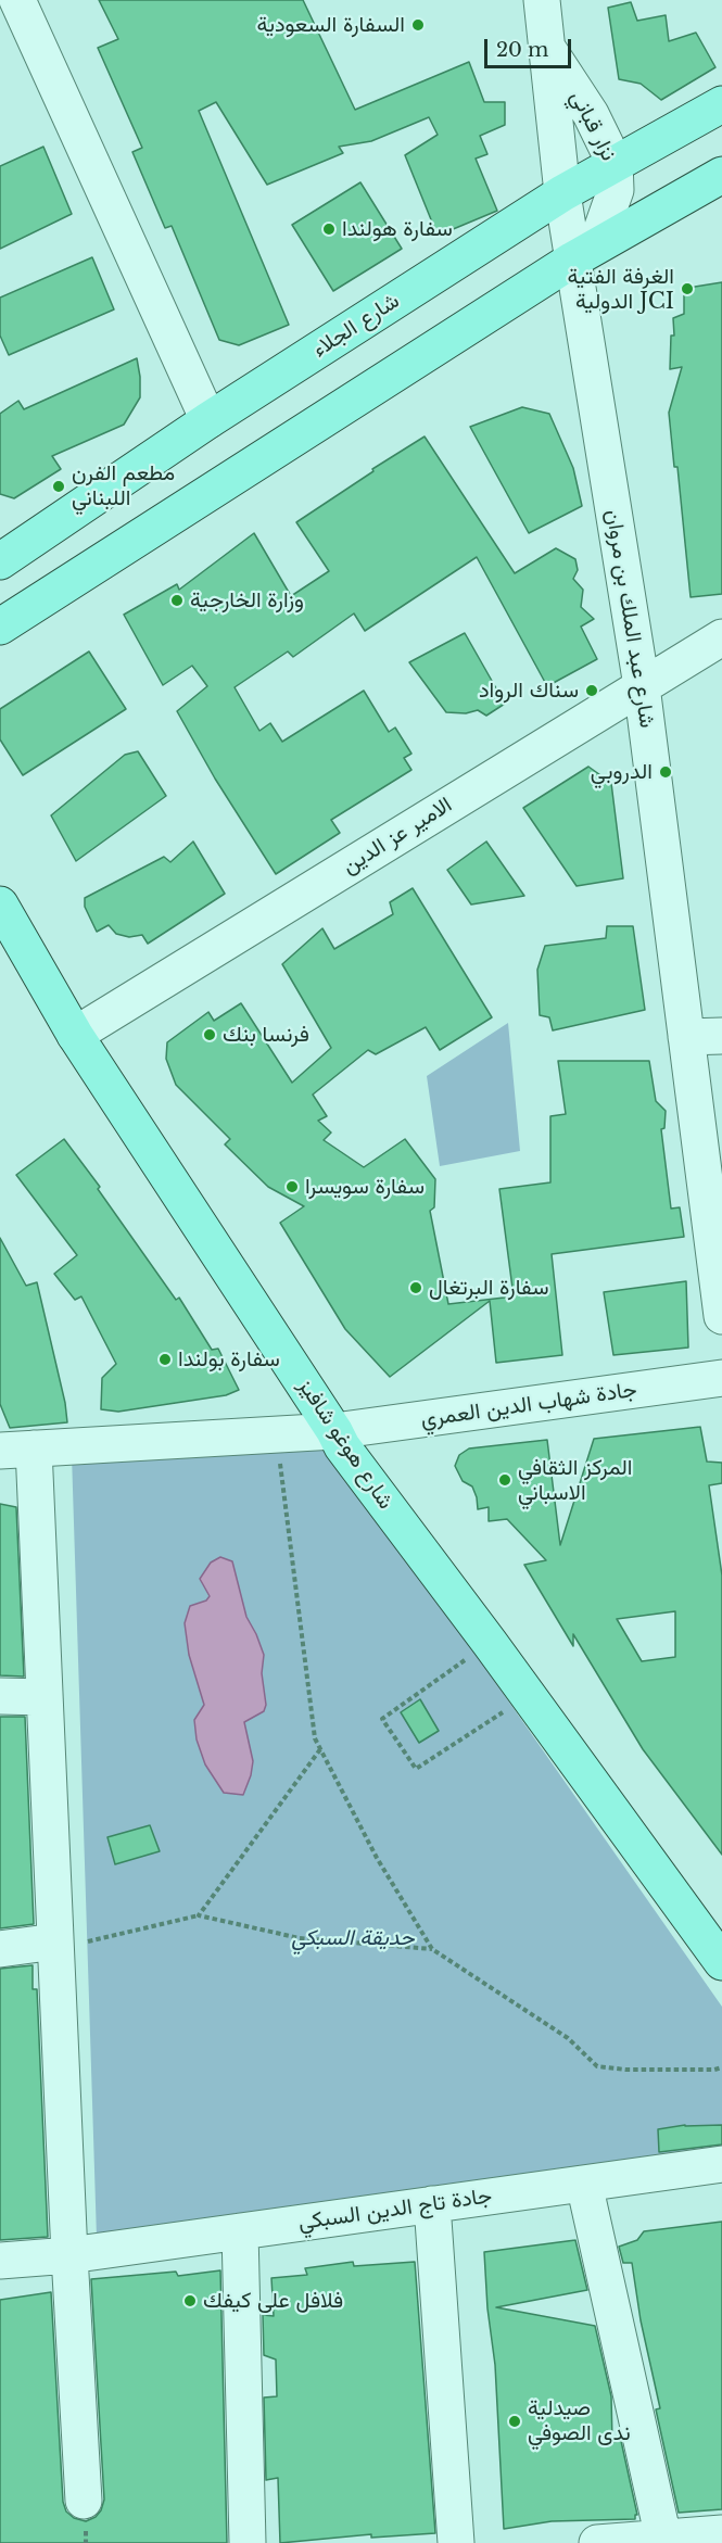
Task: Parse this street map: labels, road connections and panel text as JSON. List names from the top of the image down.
{
  "streets": {
    "main road": ["شارع الجلاء", "شارع هوغو شافيز"],
    "street": [
      "نزار قباني",
      "شارع عبد الملك بن مروان",
      "الامير عز الدين",
      "جادة شهاب الدين العمري",
      "جادة تاج الدين السبكي"
    ]
  },
  "crossings": [
    ["نزار قباني", "شارع الجلاء"],
    ["نزار قباني", "شارع عبد الملك بن مروان"],
    ["شارع الجلاء", "شارع عبد الملك بن مروان"],
    ["شارع عبد الملك بن مروان", "الامير عز الدين"],
    ["الامير عز الدين", "شارع هوغو شافيز"],
    ["جادة شهاب الدين العمري", "شارع هوغو شافيز"]
  ],
  "parks": ["حديقة السبكي"],
  "places": [
    "السفارة السعودية",
    "سفارة هولندا",
    "الغرفة الفتية الدولية JCI",
    "مطعم الفرن اللبناني",
    "وزارة الخارجية",
    "سناك الرواد",
    "الدروبي",
    "فرنسا بنك",
    "سفارة سويسرا",
    "سفارة البرتغال",
    "سفارة بولندا",
    "المركز الثقافي الاسباني",
    "فلافل على كيفك",
    "صيدلية ندى الصوفي"
  ],
  "scale_bar": "20 m"
}
